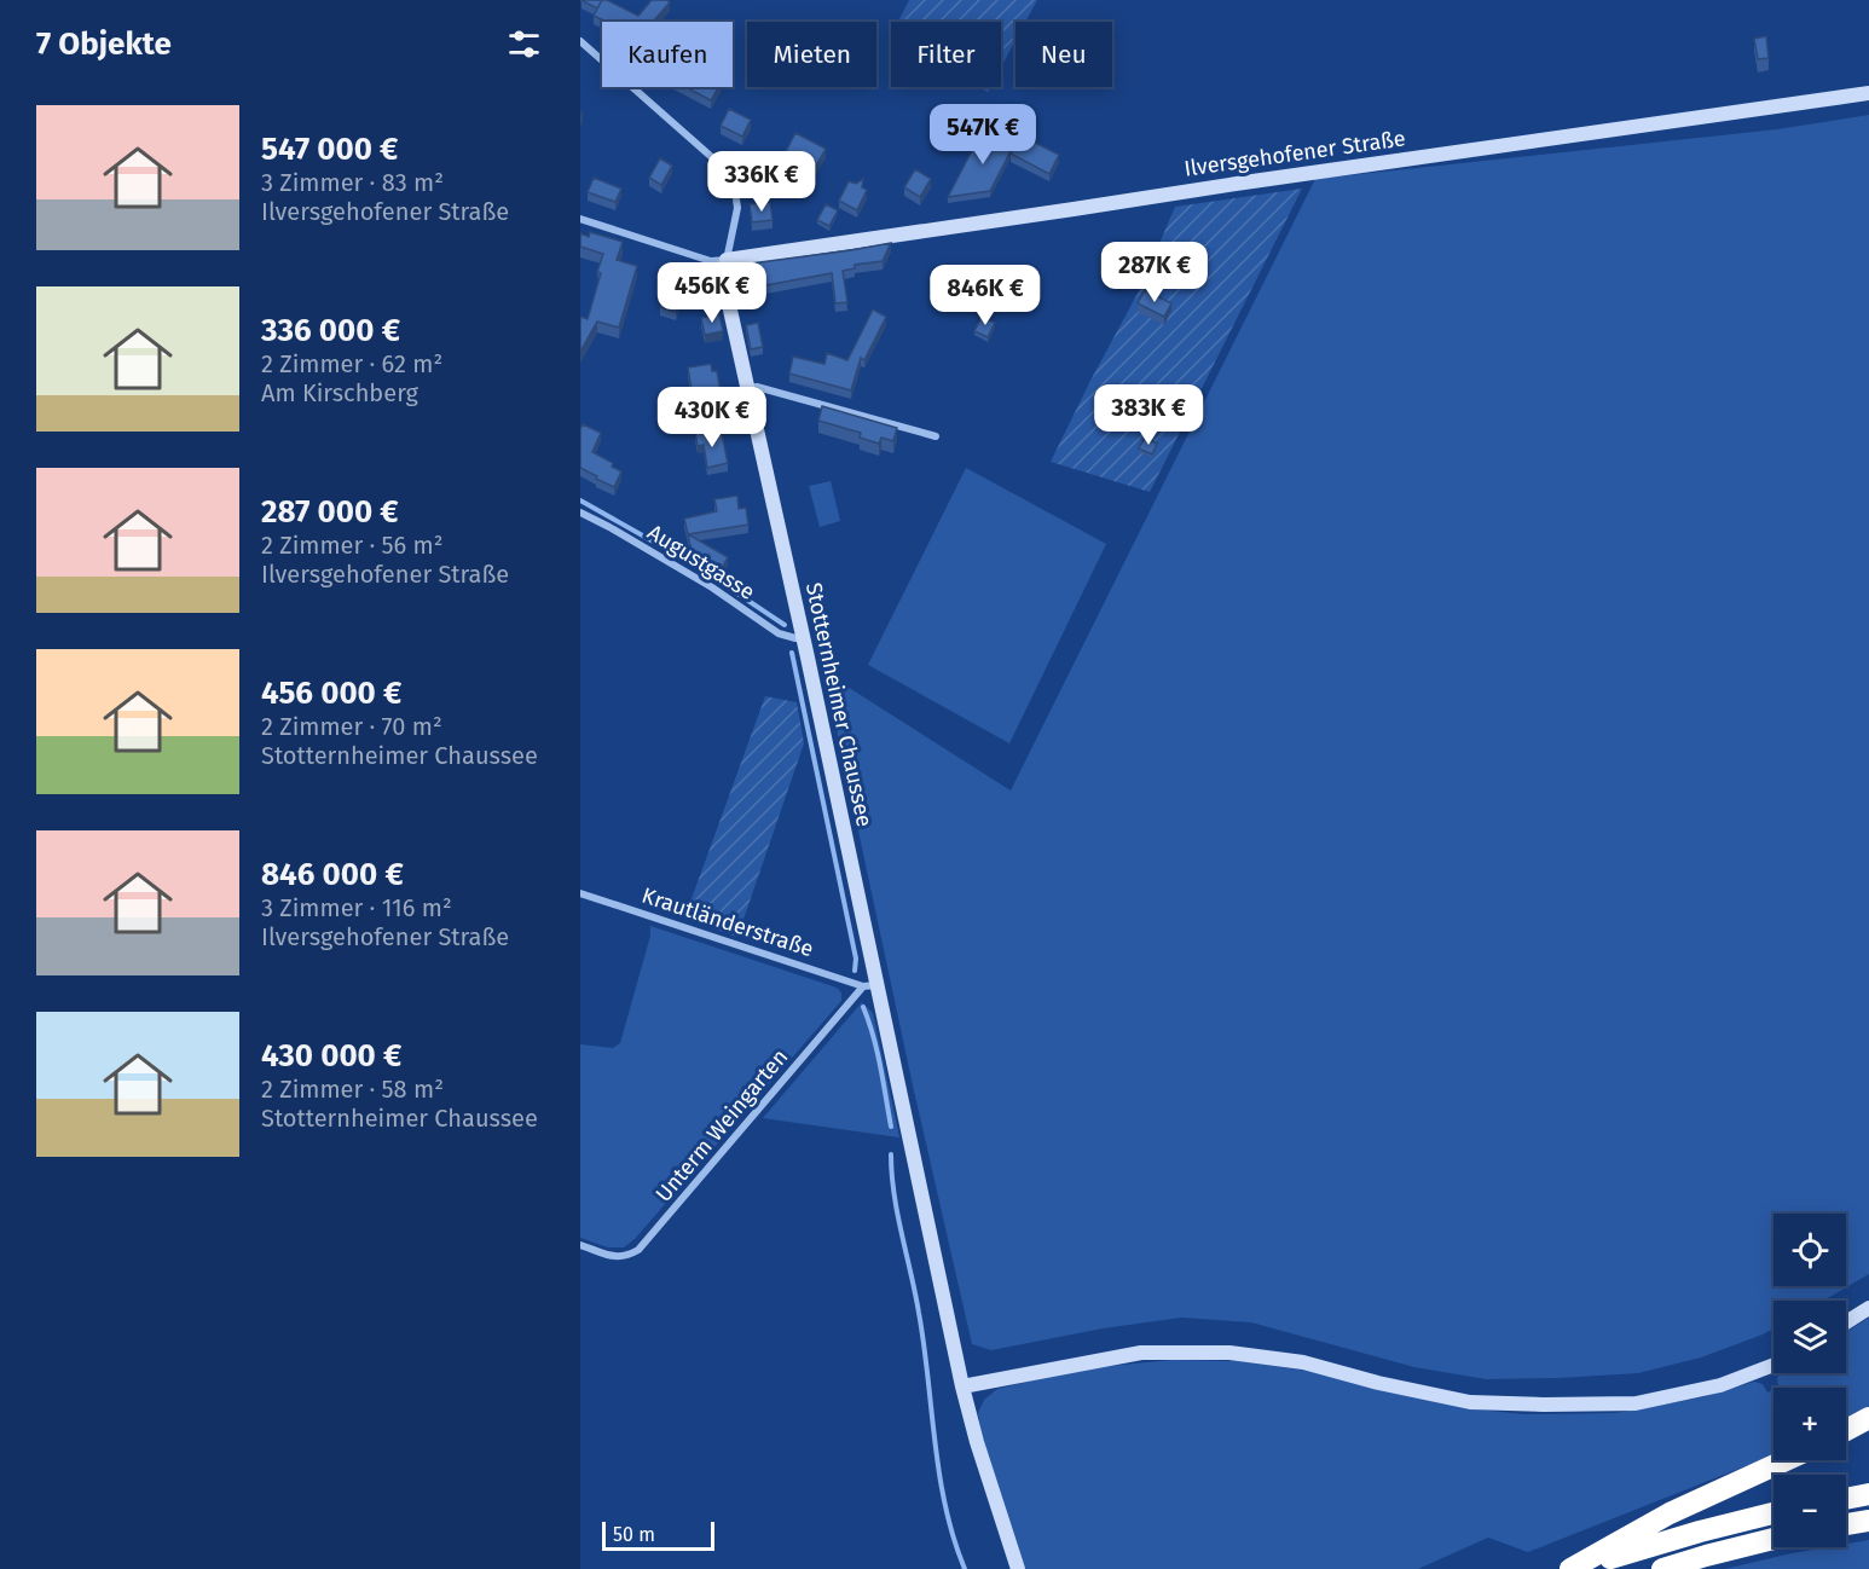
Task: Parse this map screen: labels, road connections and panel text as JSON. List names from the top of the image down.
{
  "streets": {
    "street": [
      "Ilversgehofener Straße",
      "Augustgasse",
      "Stotternheimer Chaussee",
      "Krautländerstraße",
      "Unterm Weingarten"
    ]
  },
  "crossings": [
    ["Ilversgehofener Straße", "Stotternheimer Chaussee"],
    ["Augustgasse", "Stotternheimer Chaussee"],
    ["Stotternheimer Chaussee", "Krautländerstraße"],
    ["Stotternheimer Chaussee", "Unterm Weingarten"],
    ["Krautländerstraße", "Unterm Weingarten"]
  ],
  "scale_bar": "50 m",
  "page": {
    "heading": "7 Objekte",
    "chip": [
      "Kaufen",
      "Mieten",
      "Filter",
      "Neu"
    ],
    "list": [
      {
        "name": "547 000 €",
        "note": "3 Zimmer · 83 m² · Ilversgehofener Straße"
      },
      {
        "name": "336 000 €",
        "note": "2 Zimmer · 62 m² · Am Kirschberg"
      },
      {
        "name": "287 000 €",
        "note": "2 Zimmer · 56 m² · Ilversgehofener Straße"
      },
      {
        "name": "456 000 €",
        "note": "2 Zimmer · 70 m² · Stotternheimer Chaussee"
      },
      {
        "name": "846 000 €",
        "note": "3 Zimmer · 116 m² · Ilversgehofener Straße"
      },
      {
        "name": "430 000 €",
        "note": "2 Zimmer · 58 m² · Stotternheimer Chaussee"
      }
    ],
    "price": [
      "547K €",
      "336K €",
      "287K €",
      "456K €",
      "846K €",
      "383K €",
      "430K €"
    ],
    "map_buttons": ["+", "−"],
    "scale": "50 m"
  }
}
